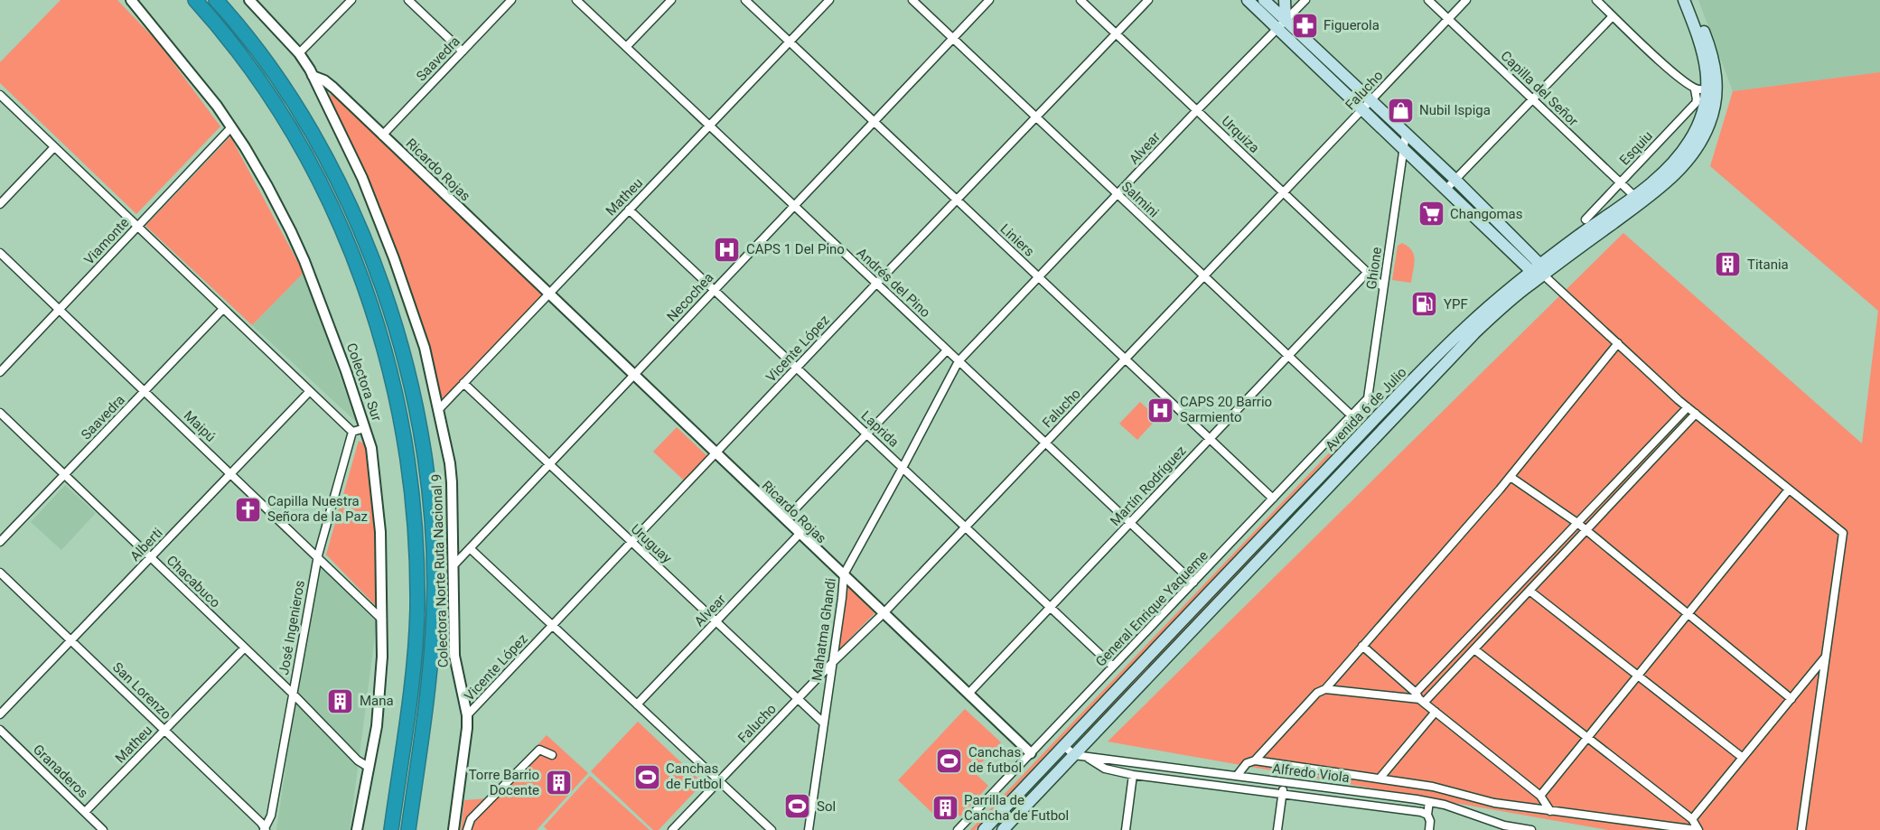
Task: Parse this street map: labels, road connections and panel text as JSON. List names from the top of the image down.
{
  "streets": {
    "main road": ["Avenida 6 de Julio"],
    "street": [
      "Saavedra",
      "Capilla del Señor",
      "Falucho",
      "Urquiza",
      "Alvear",
      "Esquiu",
      "Ricardo Rojas",
      "Matheu",
      "Salmini",
      "Liniers",
      "Viamonte",
      "Ghione",
      "Andrés del Pino",
      "Necochea",
      "Vicente López",
      "Colectora Sur",
      "Maipú",
      "Laprida",
      "Martín Rodríguez",
      "Uruguay",
      "Alberti",
      "Colectora Norte Ruta Nacional 9",
      "Chacabuco",
      "General Enrique Yaqueme",
      "José Ingenieros",
      "Mahatma Ghandi",
      "San Lorenzo",
      "Granaderos",
      "Alfredo Viola"
    ]
  },
  "crossings": [
    ["Saavedra", "Ricardo Rojas"],
    ["Saavedra", "Maipú"],
    ["Saavedra", "Chacabuco"],
    ["Capilla del Señor", "Falucho"],
    ["Capilla del Señor", "Esquiu"],
    ["Capilla del Señor", "Avenida 6 de Julio"],
    ["Falucho", "Urquiza"],
    ["Falucho", "Ricardo Rojas"],
    ["Falucho", "Salmini"],
    ["Falucho", "Liniers"],
    ["Falucho", "Andrés del Pino"],
    ["Falucho", "Laprida"],
    ["Falucho", "Uruguay"],
    ["Falucho", "Mahatma Ghandi"],
    ["Urquiza", "Alvear"],
    ["Urquiza", "Ghione"],
    ["Urquiza", "Vicente López"],
    ["Urquiza", "Martín Rodríguez"],
    ["Alvear", "Ricardo Rojas"],
    ["Alvear", "Salmini"],
    ["Alvear", "Liniers"],
    ["Alvear", "Andrés del Pino"],
    ["Alvear", "Uruguay"],
    ["Alvear", "Mahatma Ghandi"],
    ["Ricardo Rojas", "Matheu"],
    ["Ricardo Rojas", "Necochea"],
    ["Ricardo Rojas", "Vicente López"],
    ["Ricardo Rojas", "Martín Rodríguez"],
    ["Ricardo Rojas", "Colectora Norte Ruta Nacional 9"],
    ["Ricardo Rojas", "General Enrique Yaqueme"],
    ["Ricardo Rojas", "Mahatma Ghandi"],
    ["Matheu", "Liniers"],
    ["Matheu", "Andrés del Pino"],
    ["Matheu", "Laprida"],
    ["Matheu", "Uruguay"],
    ["Matheu", "Colectora Norte Ruta Nacional 9"],
    ["Matheu", "Chacabuco"],
    ["Matheu", "San Lorenzo"],
    ["Matheu", "Granaderos"],
    ["Salmini", "Necochea"],
    ["Salmini", "Vicente López"],
    ["Salmini", "Martín Rodríguez"],
    ["Salmini", "General Enrique Yaqueme"],
    ["Liniers", "Necochea"],
    ["Liniers", "Vicente López"],
    ["Liniers", "Martín Rodríguez"],
    ["Liniers", "General Enrique Yaqueme"],
    ["Viamonte", "Colectora Sur"],
    ["Viamonte", "Maipú"],
    ["Ghione", "General Enrique Yaqueme"],
    ["Andrés del Pino", "Necochea"],
    ["Andrés del Pino", "Vicente López"],
    ["Andrés del Pino", "Martín Rodríguez"],
    ["Andrés del Pino", "General Enrique Yaqueme"],
    ["Andrés del Pino", "Mahatma Ghandi"],
    ["Necochea", "Laprida"],
    ["Necochea", "Uruguay"],
    ["Necochea", "Colectora Norte Ruta Nacional 9"],
    ["Vicente López", "Laprida"],
    ["Vicente López", "Uruguay"],
    ["Vicente López", "Colectora Norte Ruta Nacional 9"],
    ["Colectora Sur", "Maipú"],
    ["Colectora Sur", "Chacabuco"],
    ["Avenida 6 de Julio", "Alfredo Viola"],
    ["Maipú", "Alberti"],
    ["Maipú", "José Ingenieros"],
    ["Laprida", "Martín Rodríguez"],
    ["Laprida", "General Enrique Yaqueme"],
    ["Laprida", "Mahatma Ghandi"],
    ["Uruguay", "Mahatma Ghandi"],
    ["Alberti", "Chacabuco"],
    ["Alberti", "San Lorenzo"],
    ["Chacabuco", "José Ingenieros"],
    ["José Ingenieros", "San Lorenzo"]
  ],
  "places": {
    "pharmacy": ["Figuerola"],
    "shop": ["Nubil Ispiga"],
    "supermarket": ["Changomas"],
    "hospital": ["CAPS 1 Del Pino", "CAPS 20 Barrio Sarmiento"],
    "building": [
      "Titania",
      "Mana",
      "Torre Barrio Docente",
      "Parrilla de Cancha de Futbol"
    ],
    "fuel station": ["YPF"],
    "church": ["Capilla Nuestra Señora de la Paz"],
    "sports": ["Canchas de futbol", "Canchas de Futbol", "Sol"]
  }
}
